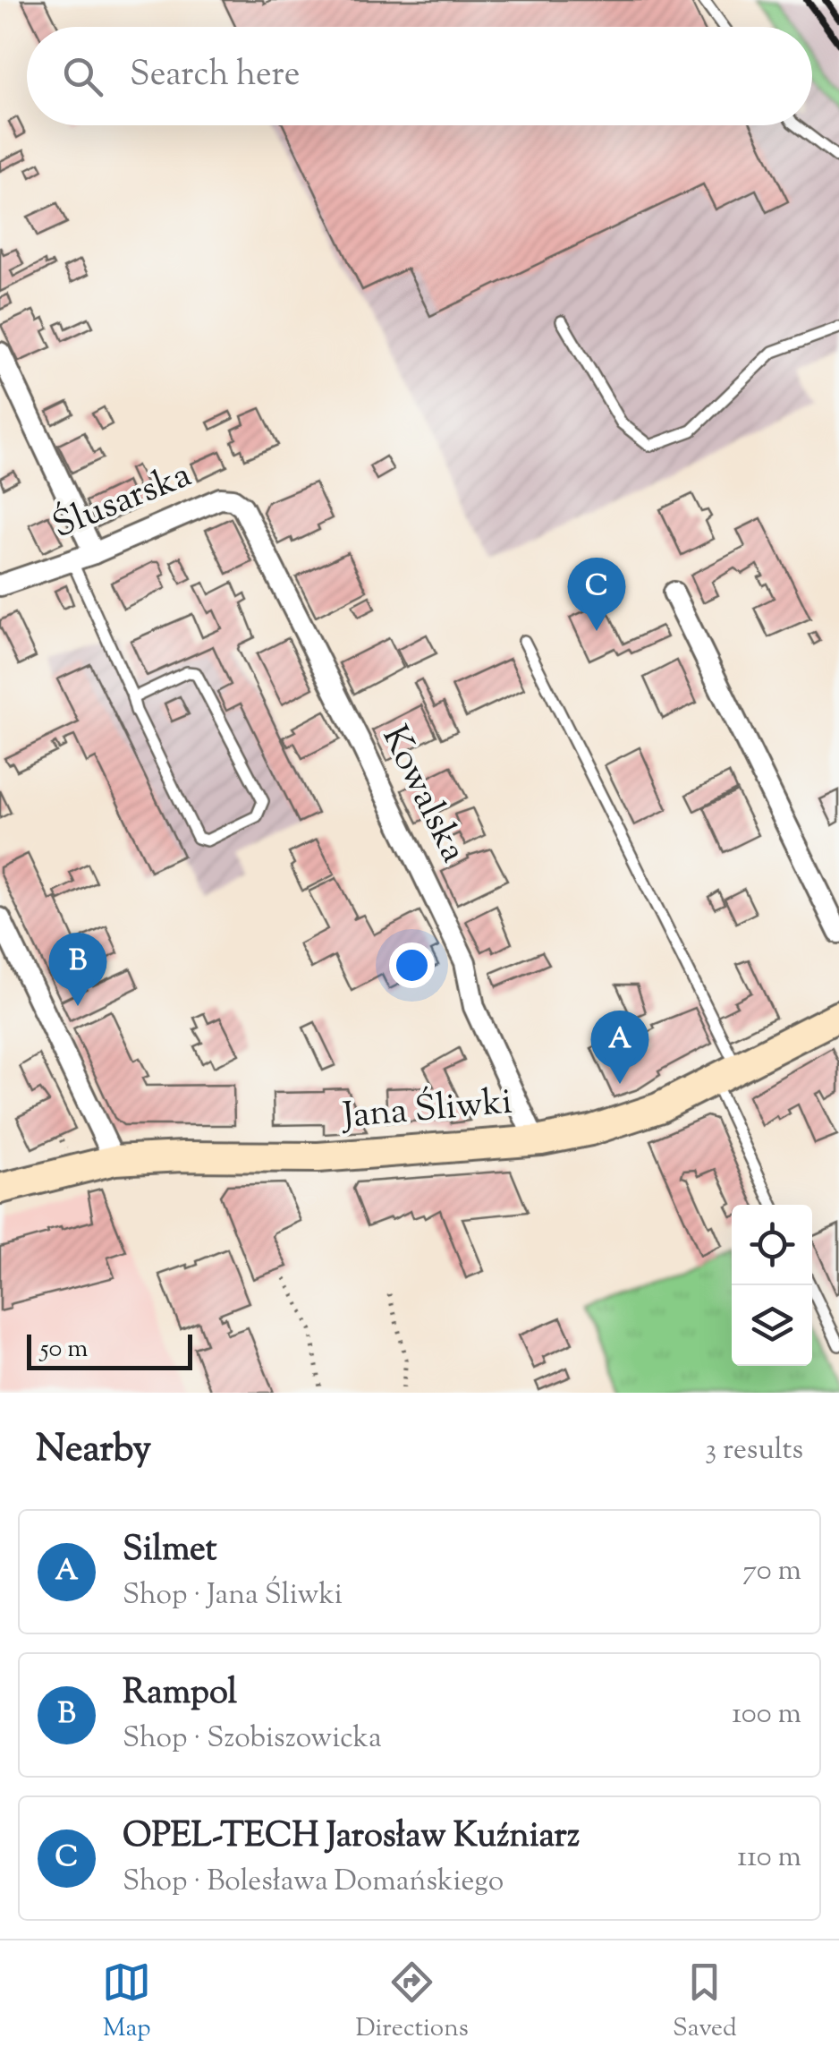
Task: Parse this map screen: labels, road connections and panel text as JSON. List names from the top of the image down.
{
  "streets": {
    "street": ["Ślusarska", "Kowalska", "Jana Śliwki"]
  },
  "crossings": [
    ["Ślusarska", "Kowalska"],
    ["Kowalska", "Jana Śliwki"]
  ],
  "scale_bar": "50 m",
  "page": {
    "search": "Search here",
    "pins": ["C", "B", "A"],
    "scale": "50 m",
    "heading": ["Nearby", "3 results"],
    "list": [
      {
        "mark": "A",
        "name": "Silmet",
        "note": "Shop · Jana Śliwki",
        "value": "70 m"
      },
      {
        "mark": "B",
        "name": "Rampol",
        "note": "Shop · Szobiszowicka",
        "value": "100 m"
      },
      {
        "mark": "C",
        "name": "OPEL-TECH Jarosław Kuźniarz",
        "note": "Shop · Bolesława Domańskiego",
        "value": "110 m"
      }
    ],
    "nav": ["Map", "Directions", "Saved"]
  }
}
